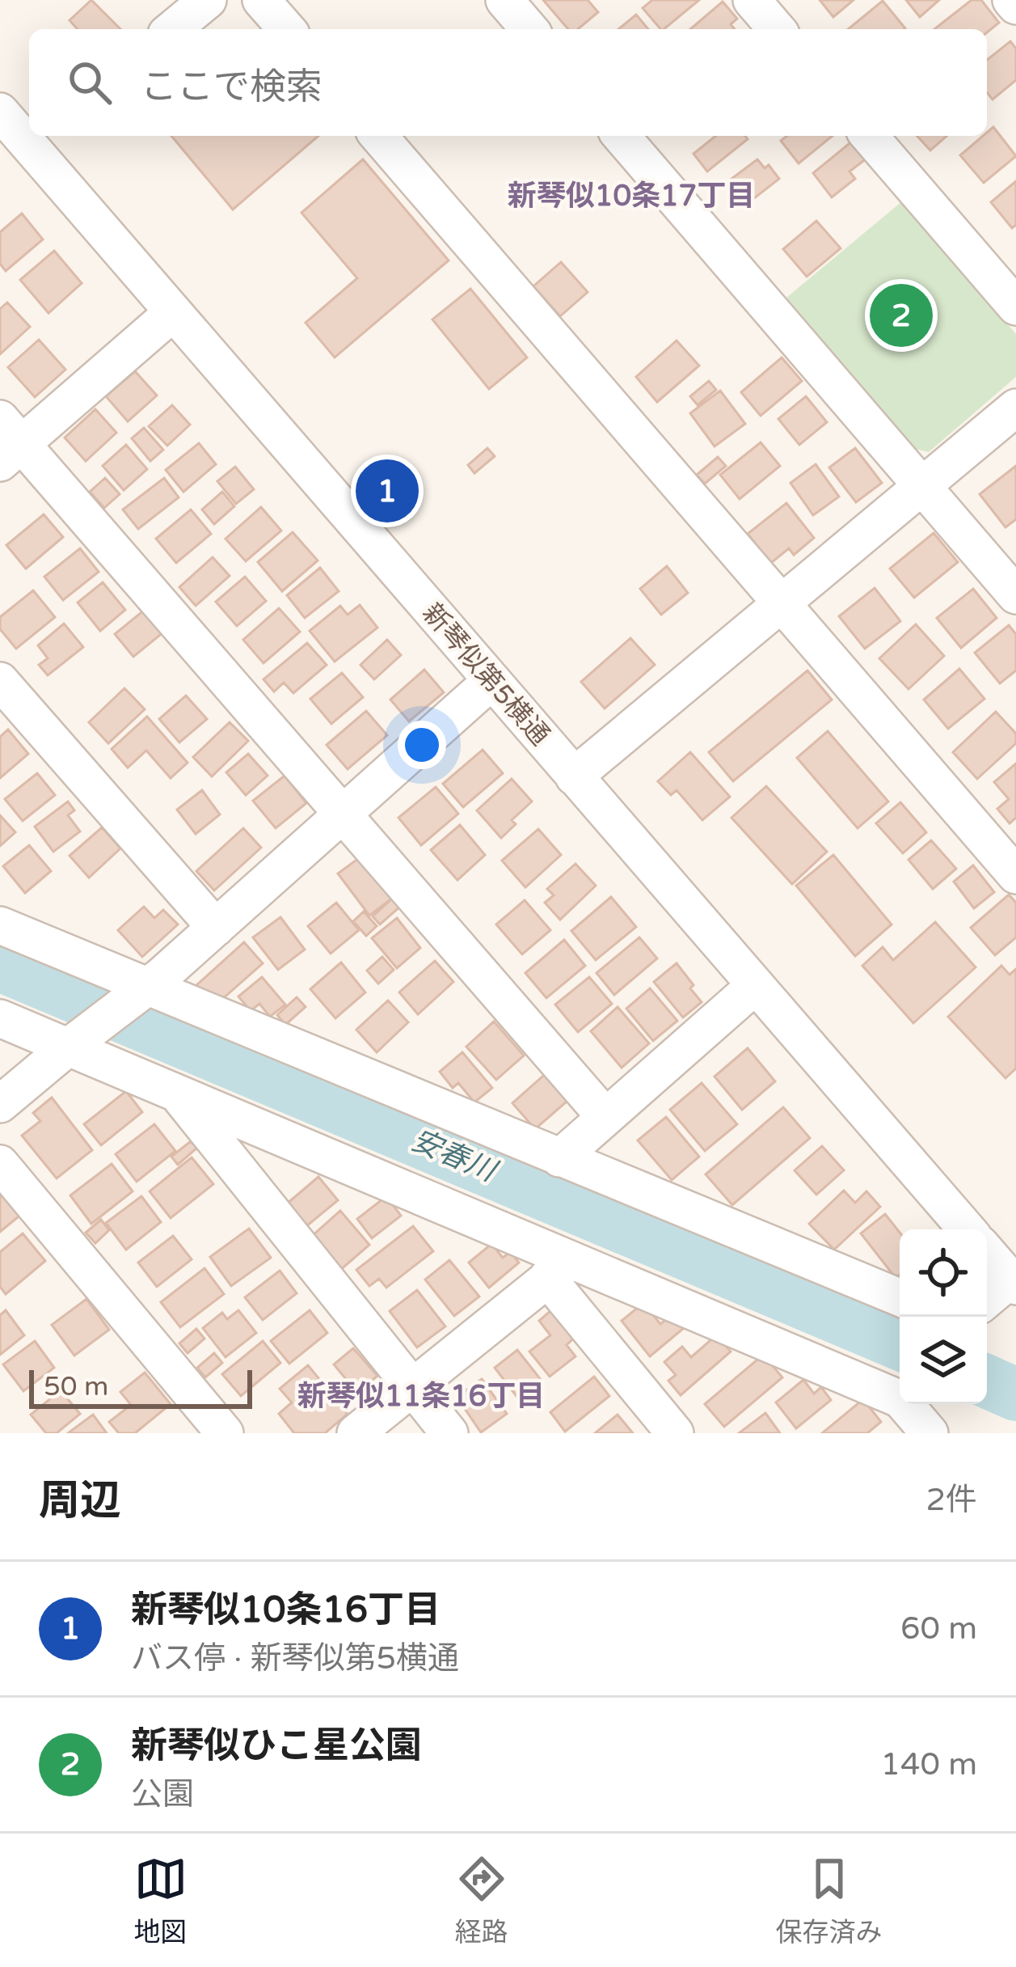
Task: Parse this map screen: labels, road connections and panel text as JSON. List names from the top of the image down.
{
  "streets": {
    "street": ["新琴似第5横通"]
  },
  "districts": ["新琴似10条17丁目", "新琴似11条16丁目"],
  "water": ["安春川"],
  "scale_bar": "50 m",
  "page": {
    "search": "ここで検索",
    "pins": ["2", "1"],
    "scale": "50 m",
    "heading": ["周辺", "2件"],
    "list": [
      {
        "mark": "1",
        "name": "新琴似10条16丁目",
        "note": "バス停 · 新琴似第5横通",
        "value": "60 m"
      },
      {
        "mark": "2",
        "name": "新琴似ひこ星公園",
        "note": "公園",
        "value": "140 m"
      }
    ],
    "nav": ["地図", "経路", "保存済み"]
  }
}
